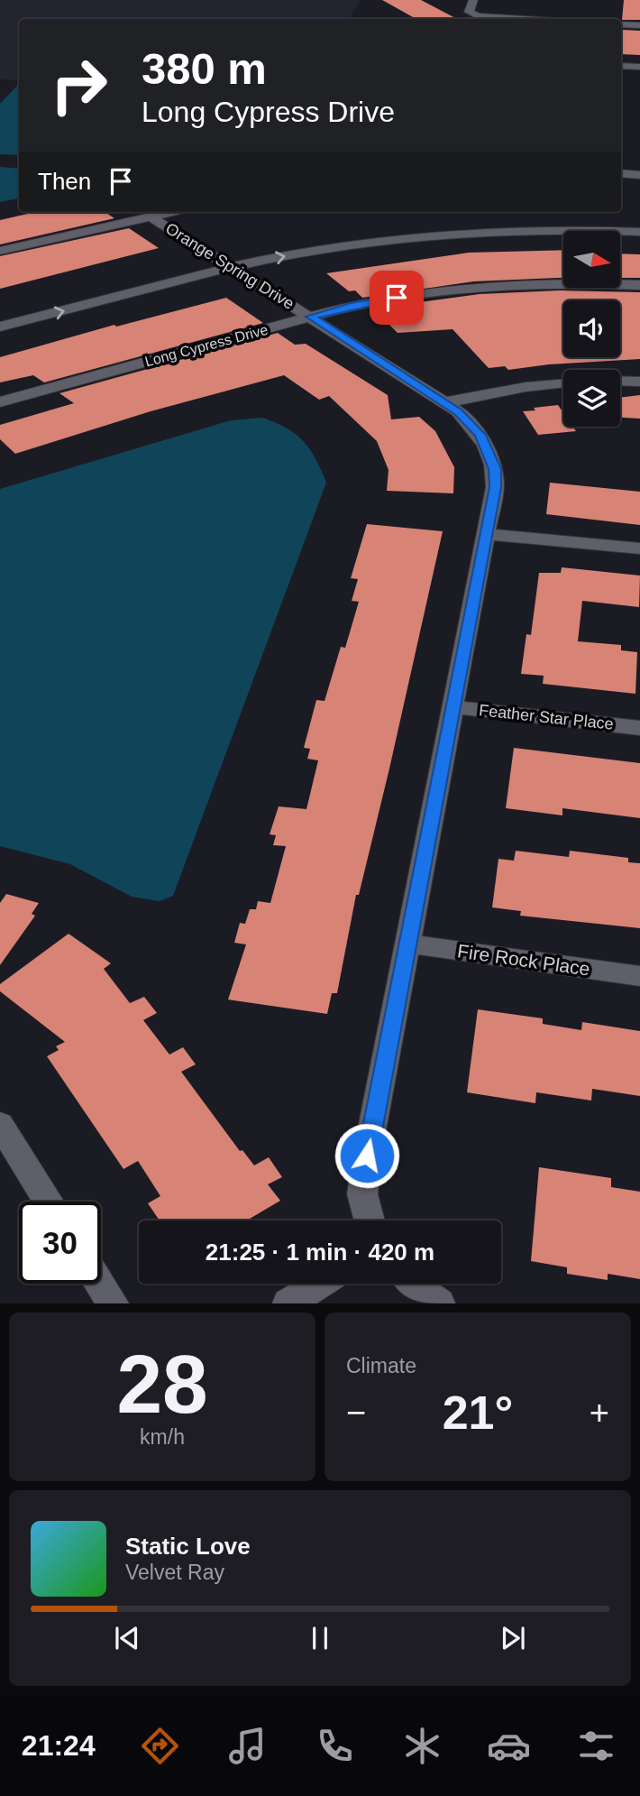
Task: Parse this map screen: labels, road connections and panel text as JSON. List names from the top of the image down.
{
  "streets": {
    "street": [
      "Orange Spring Drive",
      "Long Cypress Drive",
      "Feather Star Place",
      "Fire Rock Place"
    ]
  },
  "crossings": [
    ["Orange Spring Drive", "Long Cypress Drive"],
    ["Orange Spring Drive", "Feather Star Place"],
    ["Orange Spring Drive", "Fire Rock Place"]
  ],
  "north": "right",
  "page": {
    "turn": ["380 m", "Long Cypress Drive"],
    "then": "Then",
    "limit": "30",
    "trip": "21:25 · 1 min · 420 m",
    "tile": [
      ["28", "km/h"],
      "Climate"
    ],
    "heat": ["−", "21°", "+"],
    "song": ["Static Love", "Velvet Ray"],
    "tabs": "21:24"
  }
}
